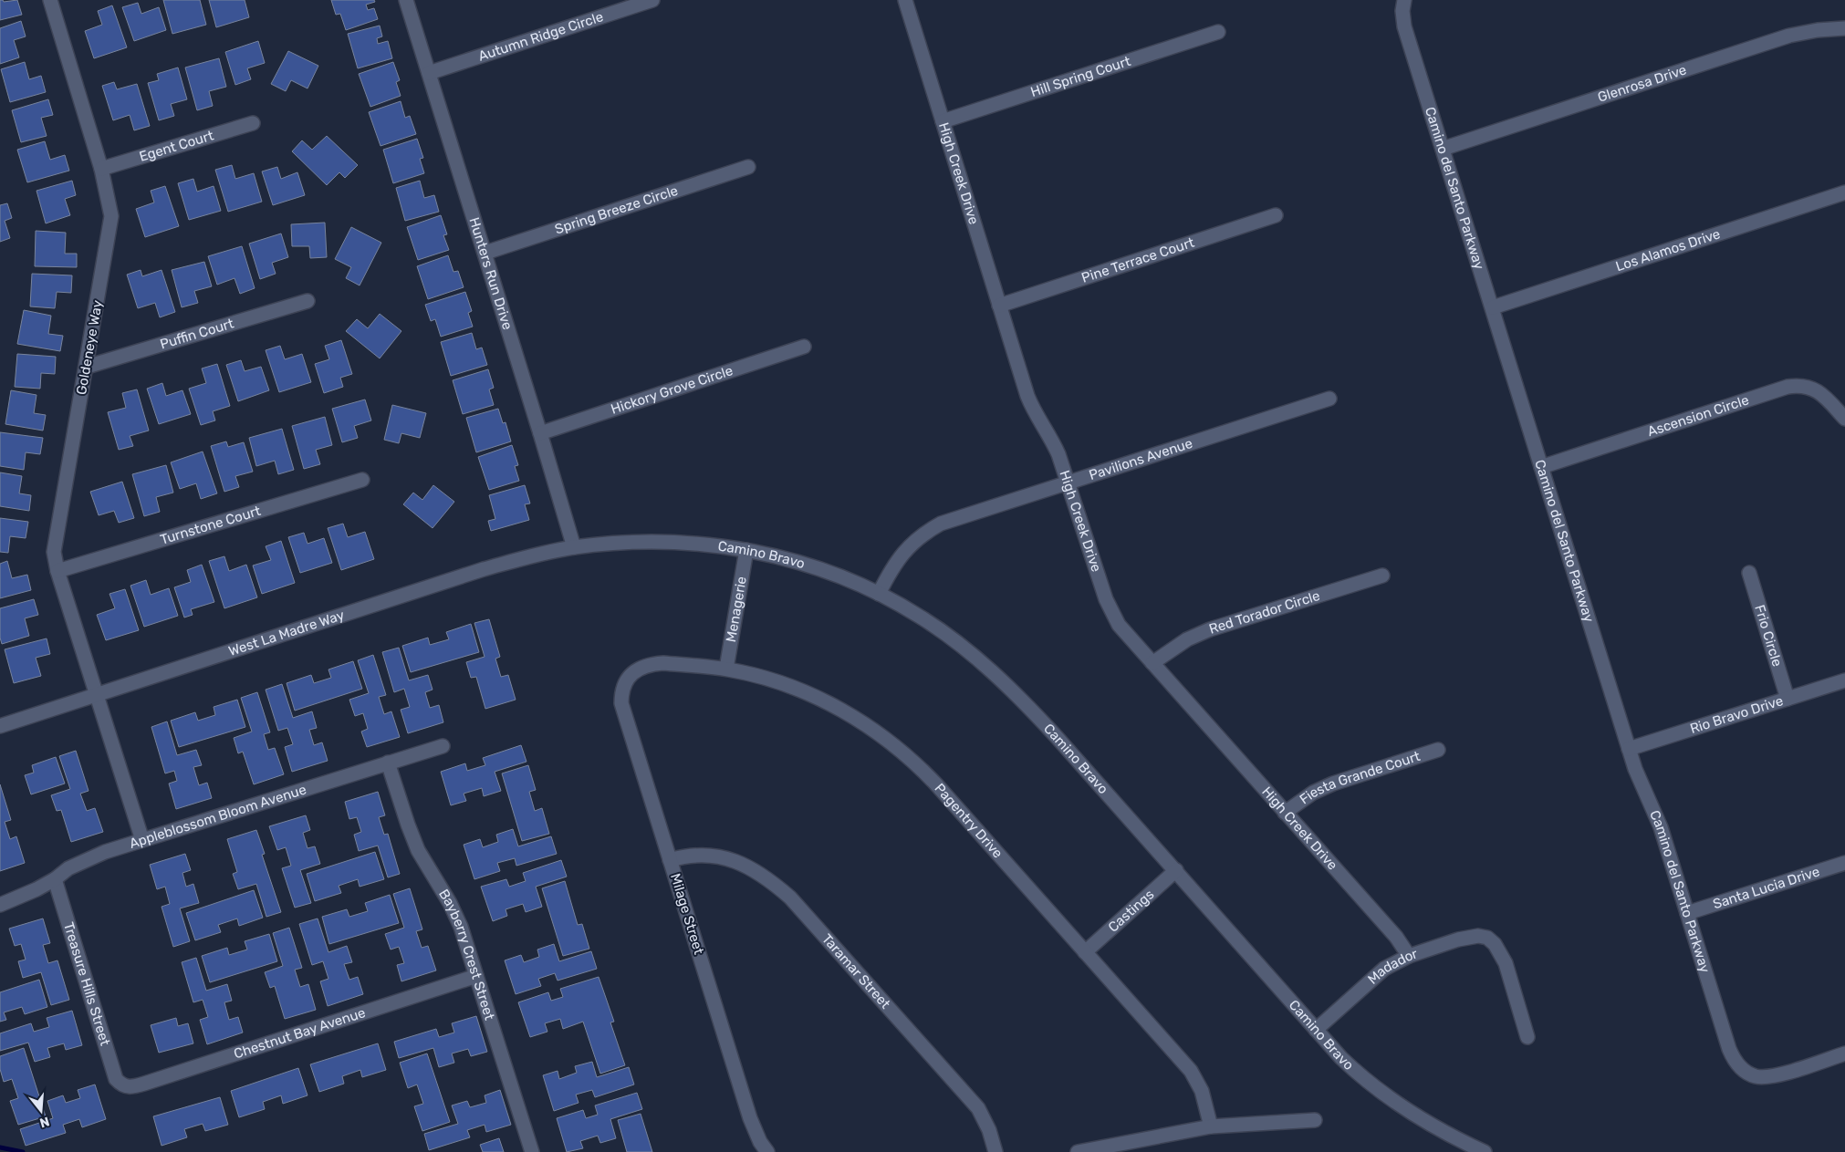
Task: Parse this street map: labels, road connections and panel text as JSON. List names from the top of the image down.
{
  "streets": {
    "street": [
      "Autumn Ridge Circle",
      "Hill Spring Court",
      "Glenrosa Drive",
      "Egent Court",
      "High Creek Drive",
      "Camino del Santo Parkway",
      "Spring Breeze Circle",
      "Los Alamos Drive",
      "Pine Terrace Court",
      "Hunters Run Drive",
      "Puffin Court",
      "Goldeneye Way",
      "Hickory Grove Circle",
      "Ascension Circle",
      "Pavilions Avenue",
      "Turnstone Court",
      "Camino Bravo",
      "Menagerie",
      "Red Torador Circle",
      "West La Madre Way",
      "Frio Circle",
      "Rio Bravo Drive",
      "Fiesta Grande Court",
      "Appleblossom Bloom Avenue",
      "Pagentry Drive",
      "Santa Lucia Drive",
      "Castings",
      "Milage Street",
      "Bayberry Crest Street",
      "Madador",
      "Taramar Street",
      "Treasure Hills Street",
      "Chestnut Bay Avenue"
    ]
  },
  "crossings": [
    ["Autumn Ridge Circle", "Hunters Run Drive"],
    ["Hill Spring Court", "High Creek Drive"],
    ["Glenrosa Drive", "Camino del Santo Parkway"],
    ["Egent Court", "Goldeneye Way"],
    ["High Creek Drive", "Pine Terrace Court"],
    ["High Creek Drive", "Pavilions Avenue"],
    ["High Creek Drive", "Red Torador Circle"],
    ["High Creek Drive", "Fiesta Grande Court"],
    ["High Creek Drive", "Madador"],
    ["Camino del Santo Parkway", "Los Alamos Drive"],
    ["Camino del Santo Parkway", "Ascension Circle"],
    ["Camino del Santo Parkway", "Rio Bravo Drive"],
    ["Camino del Santo Parkway", "Santa Lucia Drive"],
    ["Spring Breeze Circle", "Hunters Run Drive"],
    ["Hunters Run Drive", "Hickory Grove Circle"],
    ["Hunters Run Drive", "Camino Bravo"],
    ["Hunters Run Drive", "West La Madre Way"],
    ["Puffin Court", "Goldeneye Way"],
    ["Goldeneye Way", "Turnstone Court"],
    ["Goldeneye Way", "West La Madre Way"],
    ["Goldeneye Way", "Appleblossom Bloom Avenue"],
    ["Pavilions Avenue", "Camino Bravo"],
    ["Camino Bravo", "Menagerie"],
    ["Camino Bravo", "West La Madre Way"],
    ["Camino Bravo", "Castings"],
    ["Camino Bravo", "Madador"],
    ["Menagerie", "Pagentry Drive"],
    ["Frio Circle", "Rio Bravo Drive"],
    ["Appleblossom Bloom Avenue", "Bayberry Crest Street"],
    ["Appleblossom Bloom Avenue", "Treasure Hills Street"],
    ["Pagentry Drive", "Castings"],
    ["Pagentry Drive", "Milage Street"],
    ["Milage Street", "Taramar Street"],
    ["Bayberry Crest Street", "Chestnut Bay Avenue"],
    ["Treasure Hills Street", "Chestnut Bay Avenue"]
  ],
  "north": "bottom"
}
